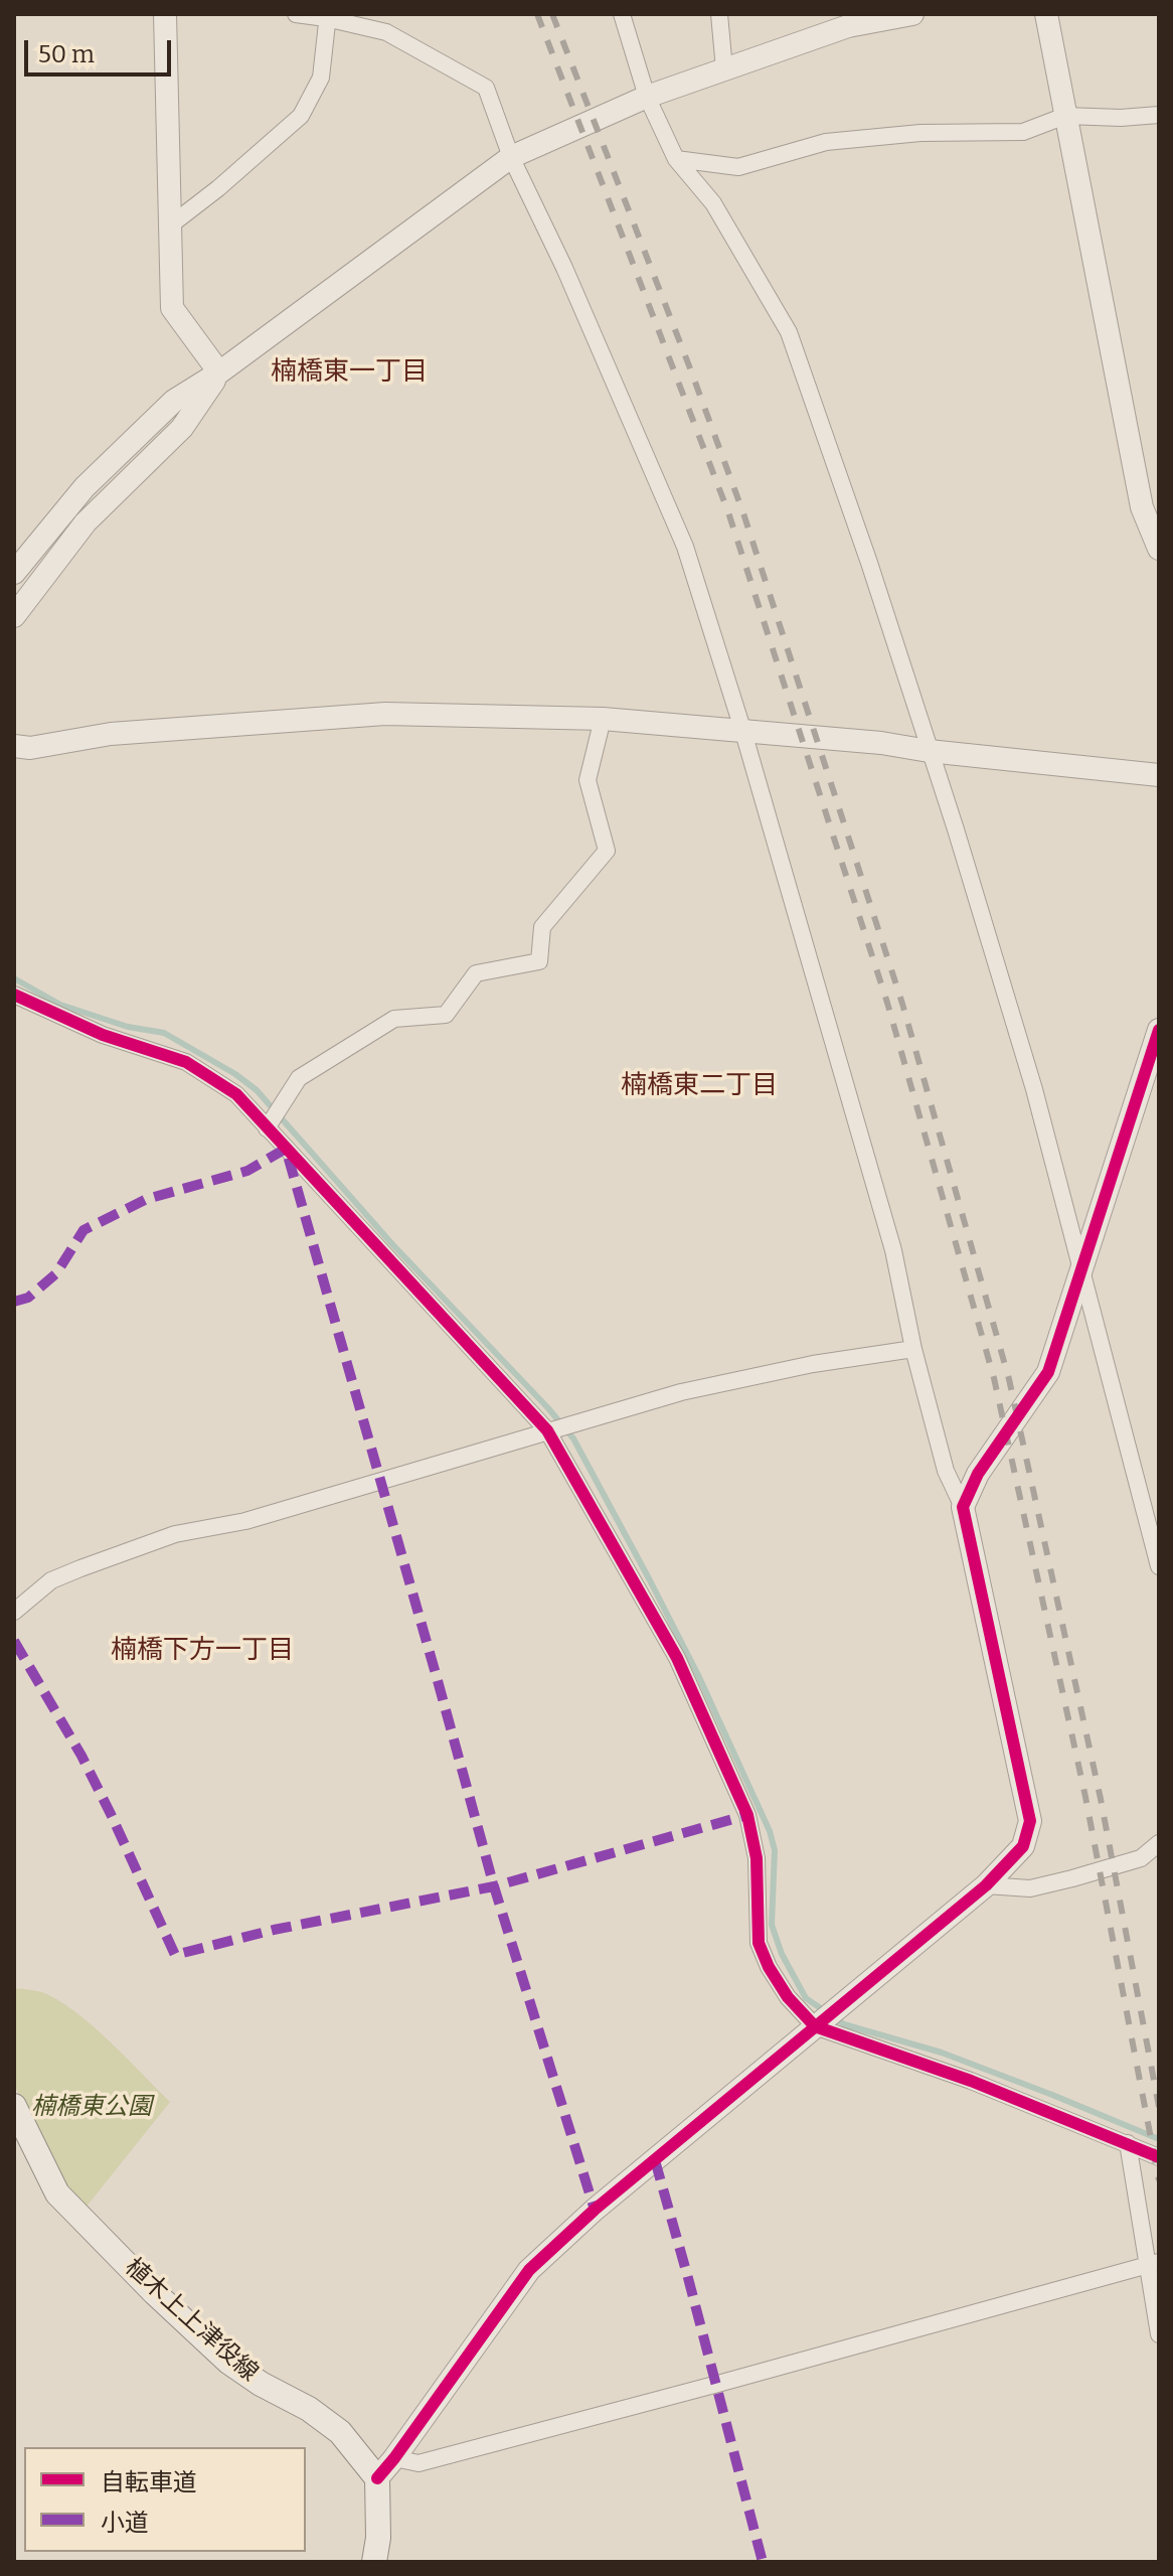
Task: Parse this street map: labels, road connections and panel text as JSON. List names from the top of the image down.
{
  "streets": {
    "main road": ["植木上上津役線"]
  },
  "districts": ["楠橋東一丁目", "楠橋東二丁目", "楠橋下方一丁目"],
  "parks": ["楠橋東公園"],
  "legend": ["自転車道", "小道"],
  "scale_bar": "50 m"
}
